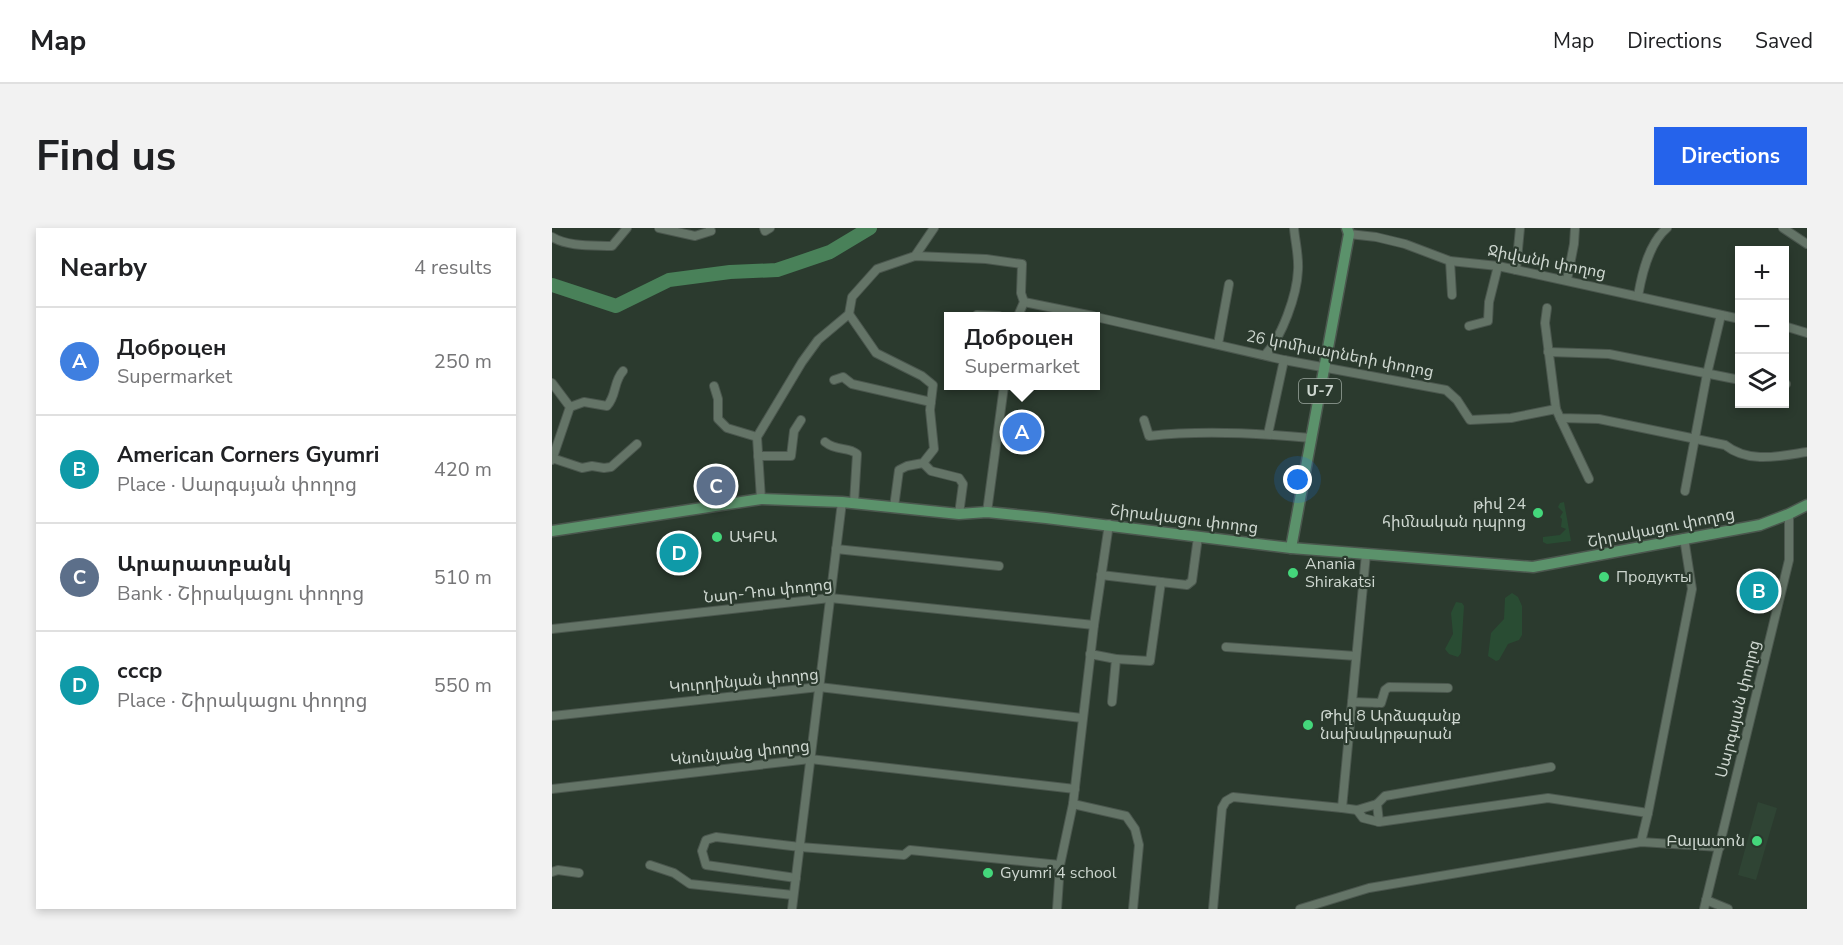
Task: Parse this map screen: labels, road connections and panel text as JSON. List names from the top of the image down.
{
  "streets": {
    "main road": ["Մ-7", "Շիրակացու փողոց"],
    "street": [
      "Ջիվանի փողոց",
      "26 կոմիսարների փողոց",
      "Նար-Դոս փողոց",
      "Կուրղինյան փողոց",
      "Սարգսյան փողոց",
      "Կնունյանց փողոց"
    ]
  },
  "crossings": [
    ["Ջիվանի փողոց", "Մ-7"],
    ["26 կոմիսարների փողոց", "Մ-7"],
    ["Մ-7", "Շիրակացու փողոց"],
    ["Շիրակացու փողոց", "Սարգսյան փողոց"]
  ],
  "places": [
    "թիվ 24 հիմնական դպրոց",
    "ԱԿԲԱ",
    "Anania Shirakatsi",
    "Продукты",
    "Թիվ 8 Արձագանք նախակրթարան",
    "Բալատոն",
    "Gyumri 4 school"
  ],
  "page": {
    "header": "Map",
    "nav": ["Map", "Directions", "Saved"],
    "buttons": "Directions",
    "title": "Find us",
    "heading": ["Nearby", "4 results"],
    "map_buttons": ["+", "−"],
    "list": [
      {
        "mark": "A",
        "name": "Доброцен",
        "note": "Supermarket",
        "value": "250 m"
      },
      {
        "mark": "B",
        "name": "American Corners Gyumri",
        "note": "Place · Սարգսյան փողոց",
        "value": "420 m"
      },
      {
        "mark": "C",
        "name": "Արարատբանկ",
        "note": "Bank · Շիրակացու փողոց",
        "value": "510 m"
      },
      {
        "mark": "D",
        "name": "ссср",
        "note": "Place · Շիրակացու փողոց",
        "value": "550 m"
      }
    ],
    "popup": ["Доброцен", "Supermarket"],
    "pins": [
      "A",
      "C",
      "D",
      "B"
    ]
  }
}
